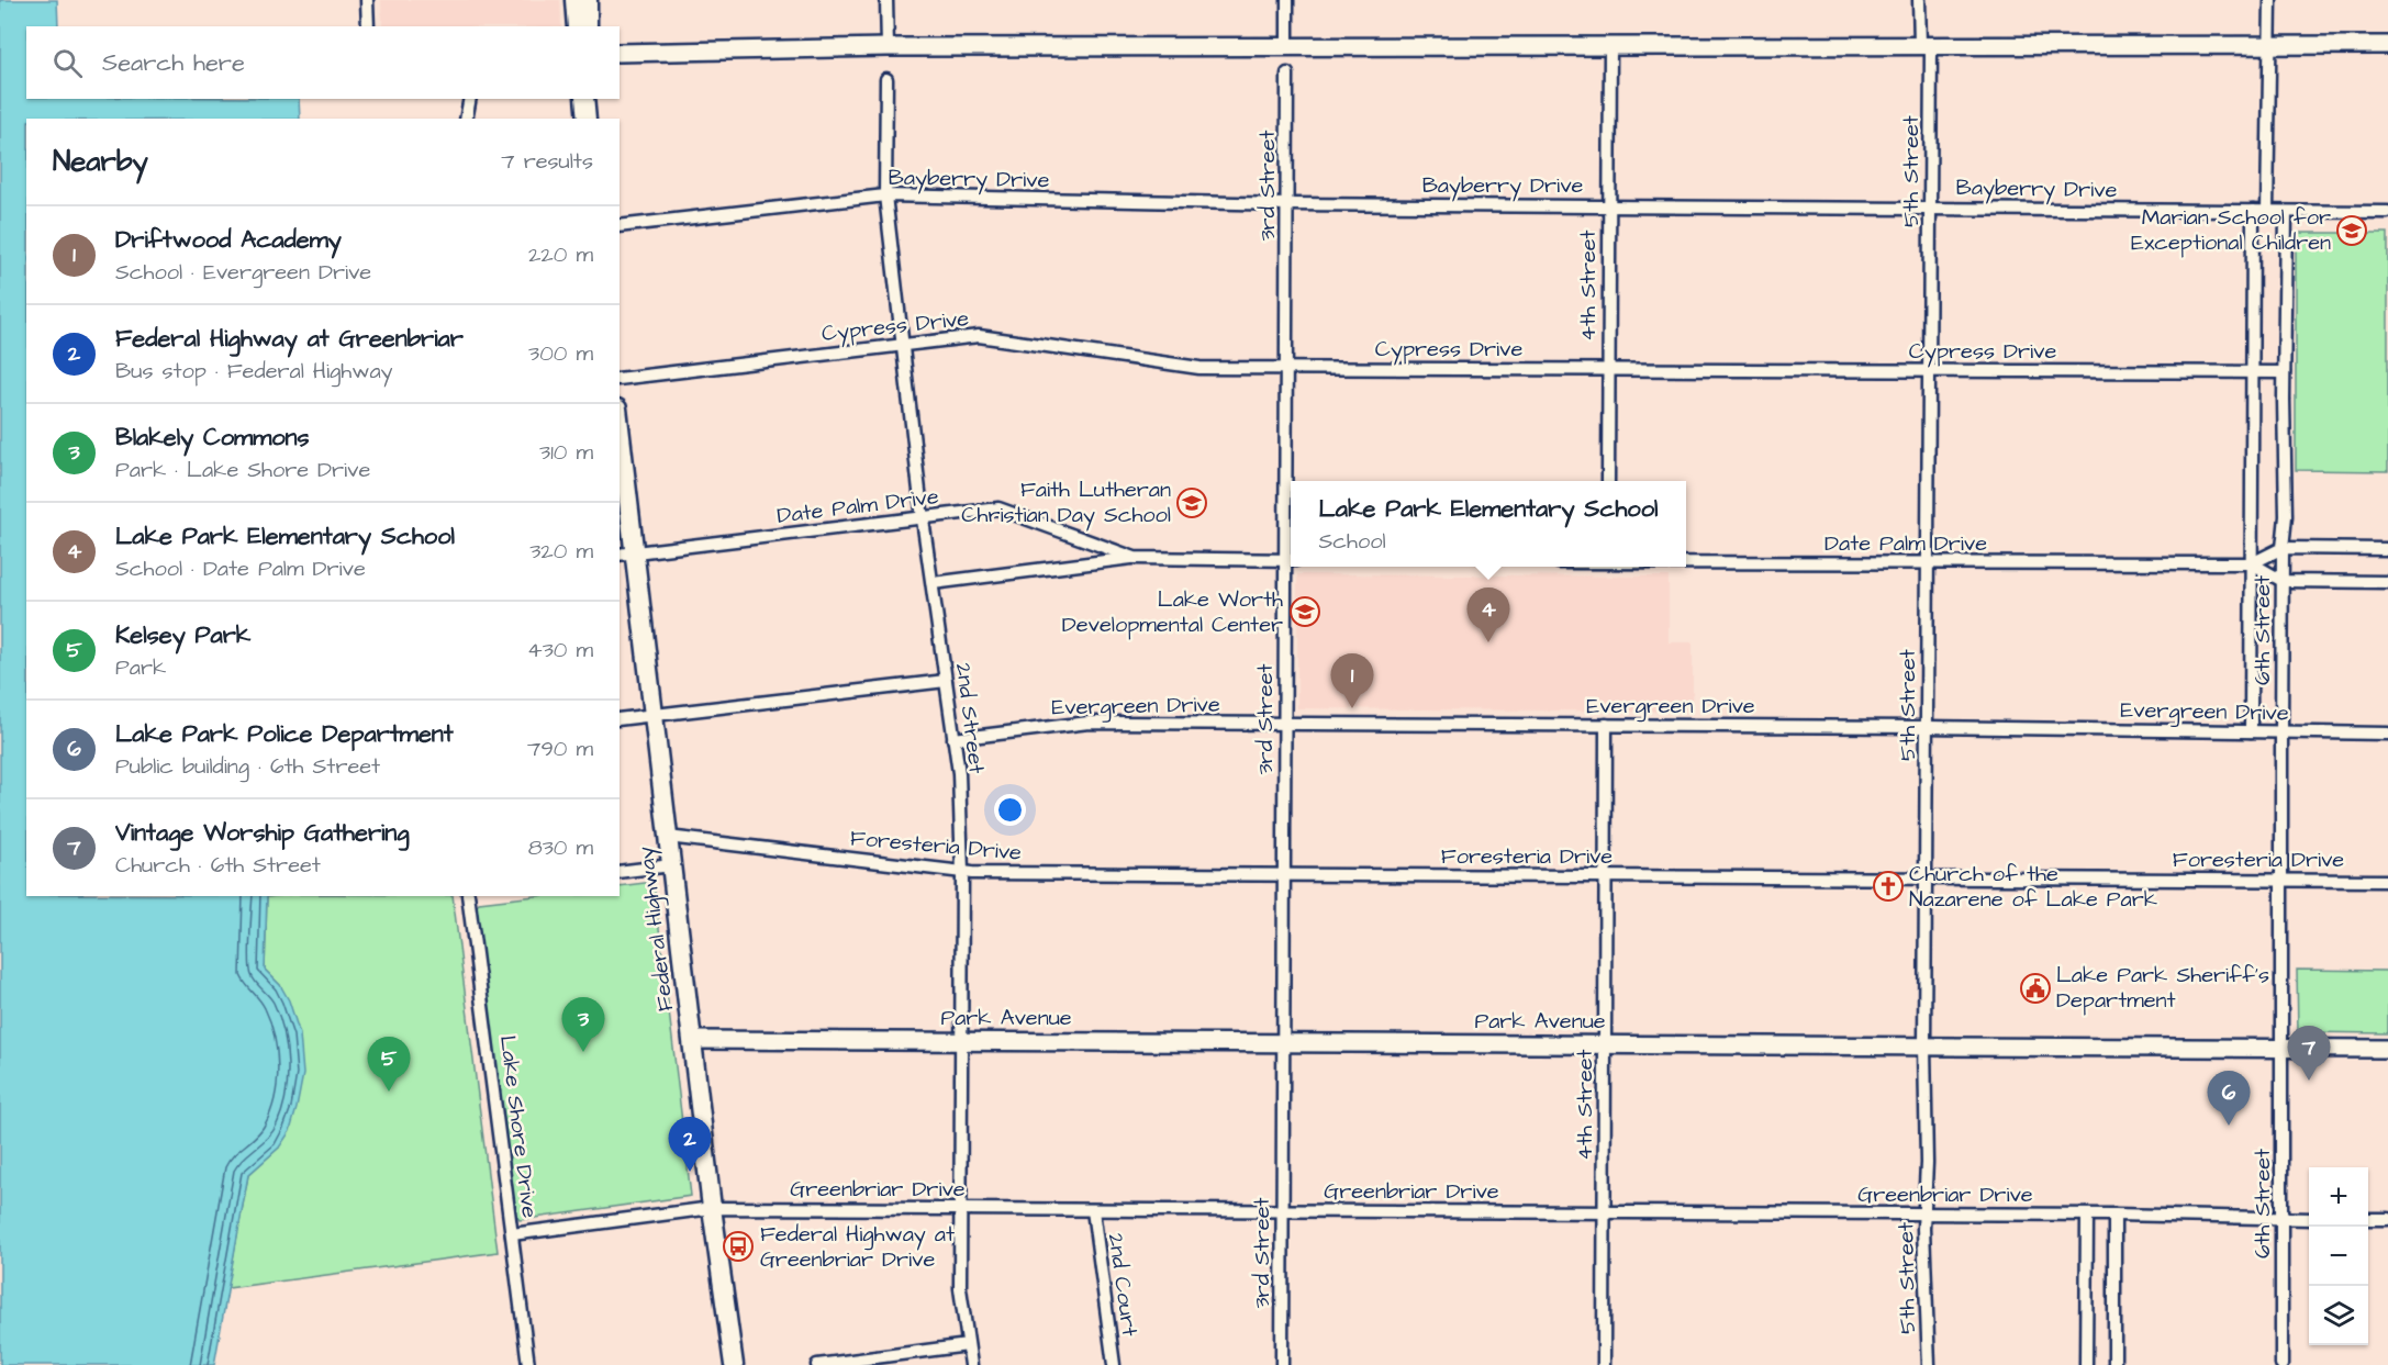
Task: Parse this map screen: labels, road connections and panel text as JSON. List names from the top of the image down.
{
  "streets": {
    "main road": ["Federal Highway"],
    "street": [
      "5th Street",
      "Bayberry Drive",
      "3rd Street",
      "4th Street",
      "Cypress Drive",
      "Date Palm Drive",
      "6th Street",
      "Evergreen Drive",
      "2nd Street",
      "Foresteria Drive",
      "Park Avenue",
      "Lake Shore Drive",
      "Greenbriar Drive",
      "2nd Court"
    ]
  },
  "crossings": [
    ["5th Street", "Bayberry Drive"],
    ["5th Street", "Cypress Drive"],
    ["5th Street", "Date Palm Drive"],
    ["5th Street", "Evergreen Drive"],
    ["5th Street", "Foresteria Drive"],
    ["5th Street", "Park Avenue"],
    ["5th Street", "Greenbriar Drive"],
    ["Bayberry Drive", "3rd Street"],
    ["Bayberry Drive", "4th Street"],
    ["Bayberry Drive", "6th Street"],
    ["Bayberry Drive", "2nd Street"],
    ["3rd Street", "Cypress Drive"],
    ["3rd Street", "Date Palm Drive"],
    ["3rd Street", "Evergreen Drive"],
    ["3rd Street", "Foresteria Drive"],
    ["3rd Street", "Park Avenue"],
    ["3rd Street", "Greenbriar Drive"],
    ["4th Street", "Cypress Drive"],
    ["4th Street", "Evergreen Drive"],
    ["4th Street", "Foresteria Drive"],
    ["4th Street", "Park Avenue"],
    ["4th Street", "Greenbriar Drive"],
    ["Cypress Drive", "6th Street"],
    ["Cypress Drive", "2nd Street"],
    ["Date Palm Drive", "6th Street"],
    ["Date Palm Drive", "2nd Street"],
    ["Date Palm Drive", "Federal Highway"],
    ["6th Street", "Evergreen Drive"],
    ["6th Street", "Foresteria Drive"],
    ["6th Street", "Park Avenue"],
    ["6th Street", "Greenbriar Drive"],
    ["Evergreen Drive", "2nd Street"],
    ["2nd Street", "Foresteria Drive"],
    ["2nd Street", "Park Avenue"],
    ["2nd Street", "Greenbriar Drive"],
    ["Foresteria Drive", "Federal Highway"],
    ["Federal Highway", "Park Avenue"],
    ["Federal Highway", "Greenbriar Drive"],
    ["Lake Shore Drive", "Greenbriar Drive"],
    ["Greenbriar Drive", "2nd Court"]
  ],
  "places": {
    "school or university": ["Marian School for Exceptional Children", "Faith Lutheran Christian Day School", "Lake Worth Developmental Center"],
    "church": ["Church of the Nazarene of Lake Park"],
    "public building": ["Lake Park Sheriff's Department"],
    "bus stop": ["Federal Highway at Greenbriar Drive"]
  },
  "page": {
    "search": "Search here",
    "heading": ["Nearby", "7 results"],
    "list": [
      {
        "mark": "1",
        "name": "Driftwood Academy",
        "note": "School · Evergreen Drive",
        "value": "220 m"
      },
      {
        "mark": "2",
        "name": "Federal Highway at Greenbriar",
        "note": "Bus stop · Federal Highway",
        "value": "300 m"
      },
      {
        "mark": "3",
        "name": "Blakely Commons",
        "note": "Park · Lake Shore Drive",
        "value": "310 m"
      },
      {
        "mark": "4",
        "name": "Lake Park Elementary School",
        "note": "School · Date Palm Drive",
        "value": "320 m"
      },
      {
        "mark": "5",
        "name": "Kelsey Park",
        "note": "Park",
        "value": "430 m"
      },
      {
        "mark": "6",
        "name": "Lake Park Police Department",
        "note": "Public building · 6th Street",
        "value": "790 m"
      },
      {
        "mark": "7",
        "name": "Vintage Worship Gathering",
        "note": "Church · 6th Street",
        "value": "830 m"
      }
    ],
    "popup": ["Lake Park Elementary School", "School"],
    "pins": [
      "4",
      "1",
      "3",
      "7",
      "5",
      "6",
      "2"
    ],
    "map_buttons": ["+", "−"]
  }
}
